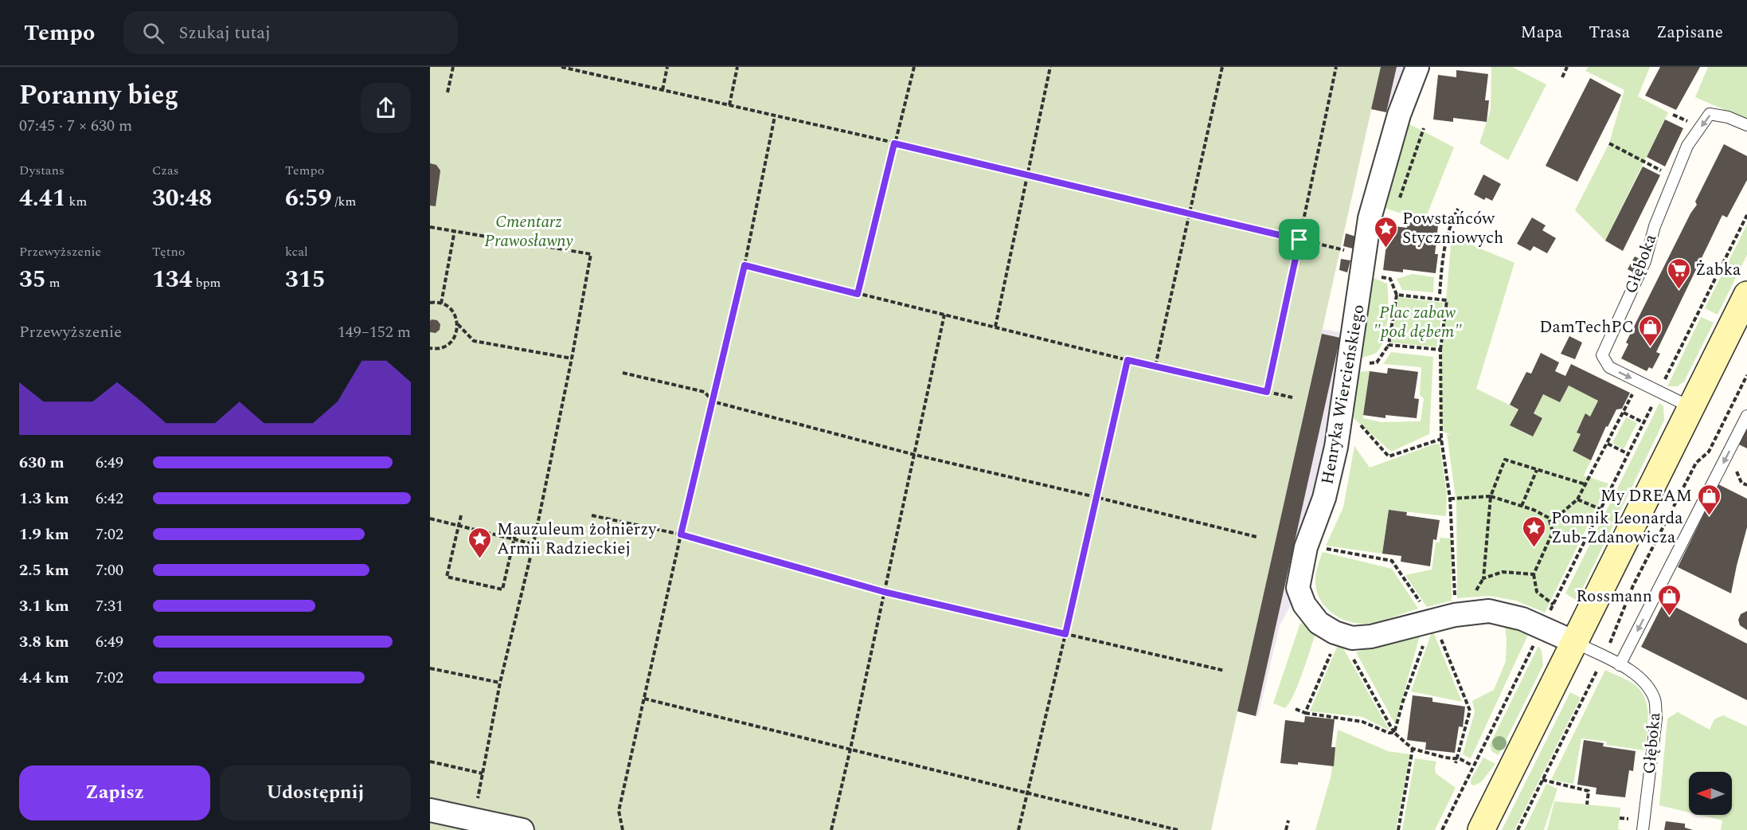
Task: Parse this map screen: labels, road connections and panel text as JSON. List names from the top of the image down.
{
  "streets": {
    "street": ["Henryka Wiercieńskiego"],
    "lane": ["Głęboka"]
  },
  "crossings": [
    ["Głęboka", "Henryka Wiercieńskiego"]
  ],
  "parks": ["Cmentarz Prawosławny", "Plac zabaw \"pod dębem\""],
  "places": {
    "place": ["Powstańców Styczniowych", "Pomnik Leonarda Zub-Zdanowicza", "Mauzuleum żołnierzy Armii Radzieckiej"],
    "supermarket": ["Żabka"],
    "shop": ["DamTechPC", "My DREAM", "Rossmann"]
  },
  "north": "left",
  "page": {
    "header": "Tempo",
    "search": "Szukaj tutaj",
    "nav": ["Mapa", "Trasa", "Zapisane"],
    "heading": ["Poranny bieg", "07:45 · 7 × 630 m"],
    "stats": [
      ["Dystans", "4.41 km"],
      ["Czas", "30:48"],
      ["Tempo", "6:59 /km"],
      ["Przewyższenie", "35 m"],
      ["Tętno", "134 bpm"],
      ["kcal", "315"]
    ],
    "chart": ["Przewyższenie", "149–152 m"],
    "list": [
      {
        "name": "630 m",
        "note": "6:49"
      },
      {
        "name": "1.3 km",
        "note": "6:42"
      },
      {
        "name": "1.9 km",
        "note": "7:02"
      },
      {
        "name": "2.5 km",
        "note": "7:00"
      },
      {
        "name": "3.1 km",
        "note": "7:31"
      },
      {
        "name": "3.8 km",
        "note": "6:49"
      },
      {
        "name": "4.4 km",
        "note": "7:02"
      }
    ],
    "buttons": ["Zapisz", "Udostępnij"]
  }
}
